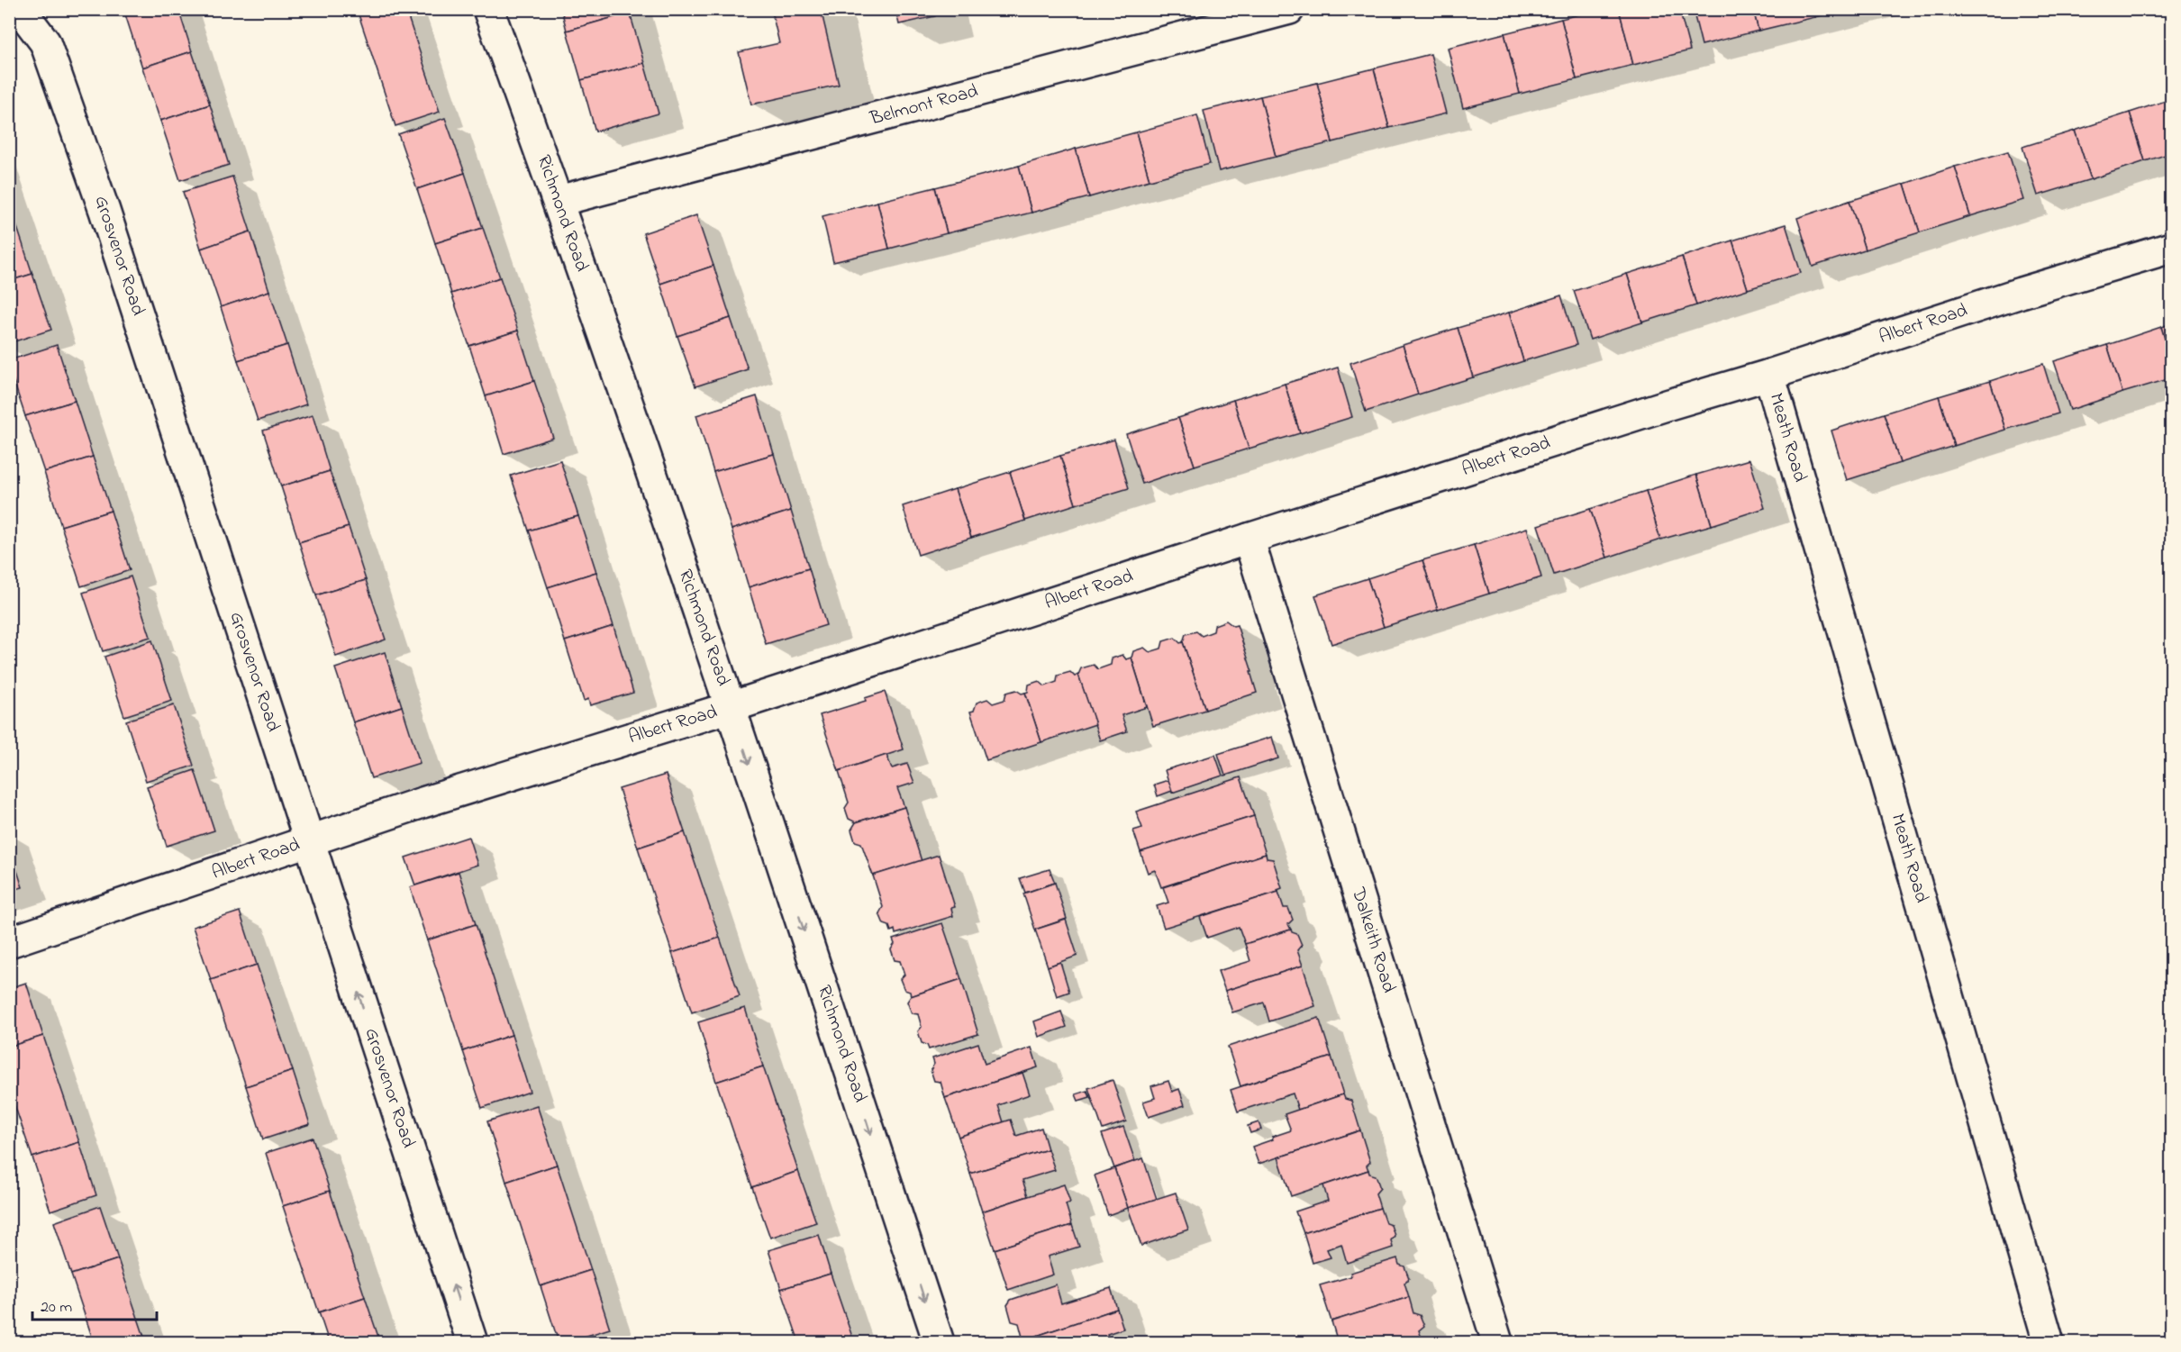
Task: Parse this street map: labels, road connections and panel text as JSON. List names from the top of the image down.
{
  "streets": {
    "street": [
      "Belmont Road",
      "Richmond Road",
      "Grosvenor Road",
      "Albert Road",
      "Meath Road",
      "Dalkeith Road"
    ]
  },
  "crossings": [
    ["Belmont Road", "Richmond Road"],
    ["Richmond Road", "Albert Road"],
    ["Grosvenor Road", "Albert Road"],
    ["Albert Road", "Meath Road"],
    ["Albert Road", "Dalkeith Road"]
  ],
  "one_way": ["Richmond Road", "Grosvenor Road"],
  "scale_bar": "20 m"
}
